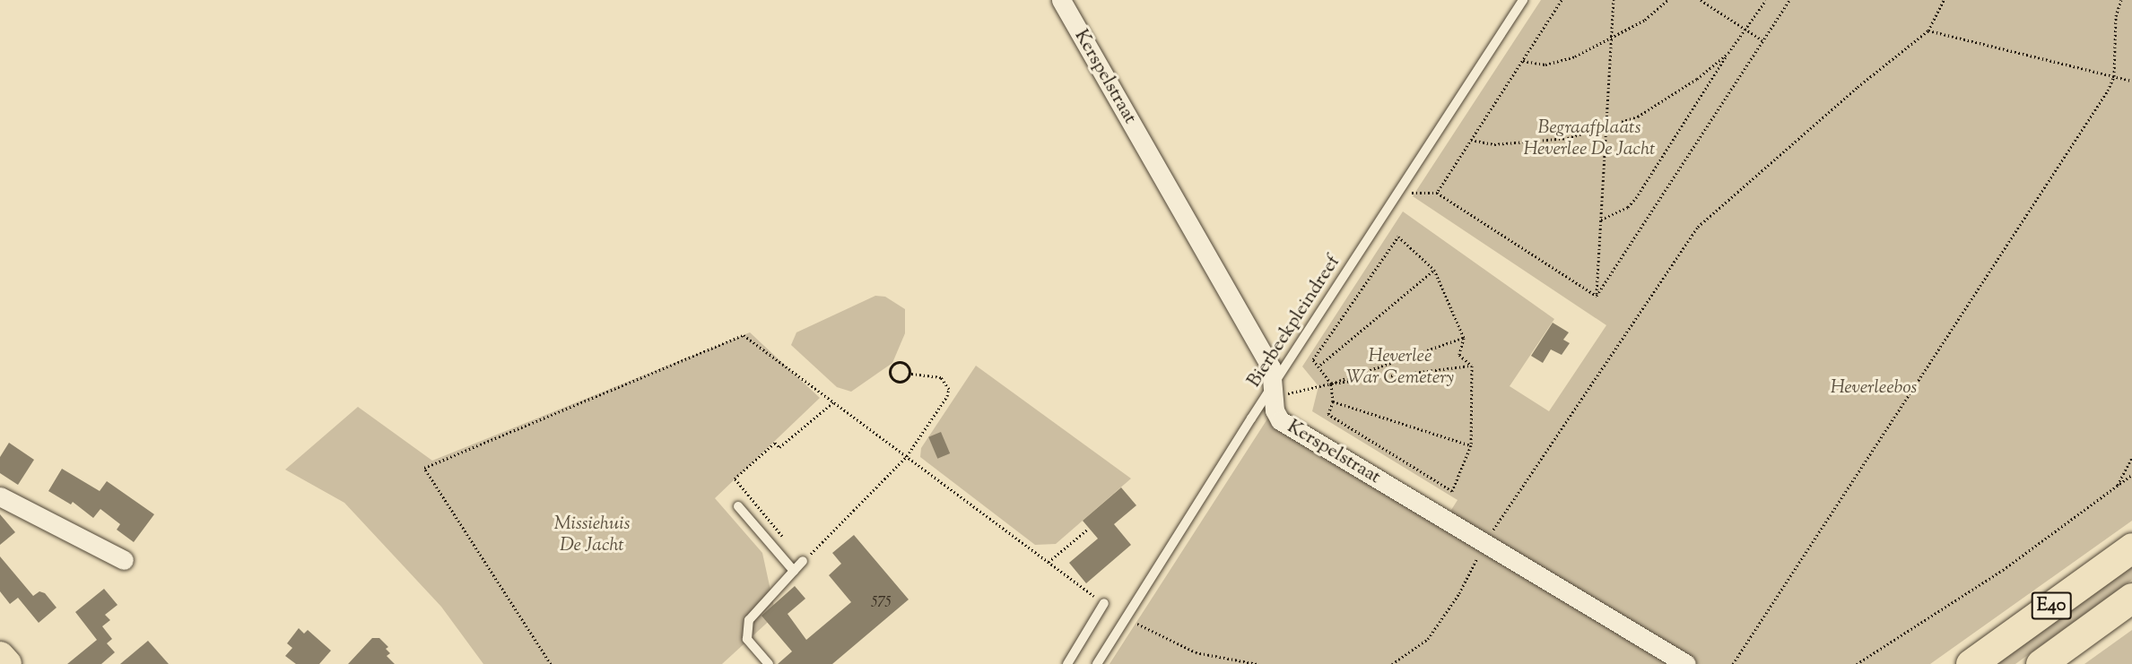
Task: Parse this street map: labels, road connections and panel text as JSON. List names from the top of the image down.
{
  "streets": {
    "highway": ["E40"],
    "street": ["Kerspelstraat"],
    "lane": ["Bierbeekpleindreef"]
  },
  "crossings": [
    ["Kerspelstraat", "Bierbeekpleindreef"]
  ],
  "parks": [
    "Begraafplaats Heverlee De Jacht",
    "Heverlee War Cemetery",
    "Heverleebos",
    "Missiehuis De Jacht"
  ],
  "house_numbers": ["575"]
}
